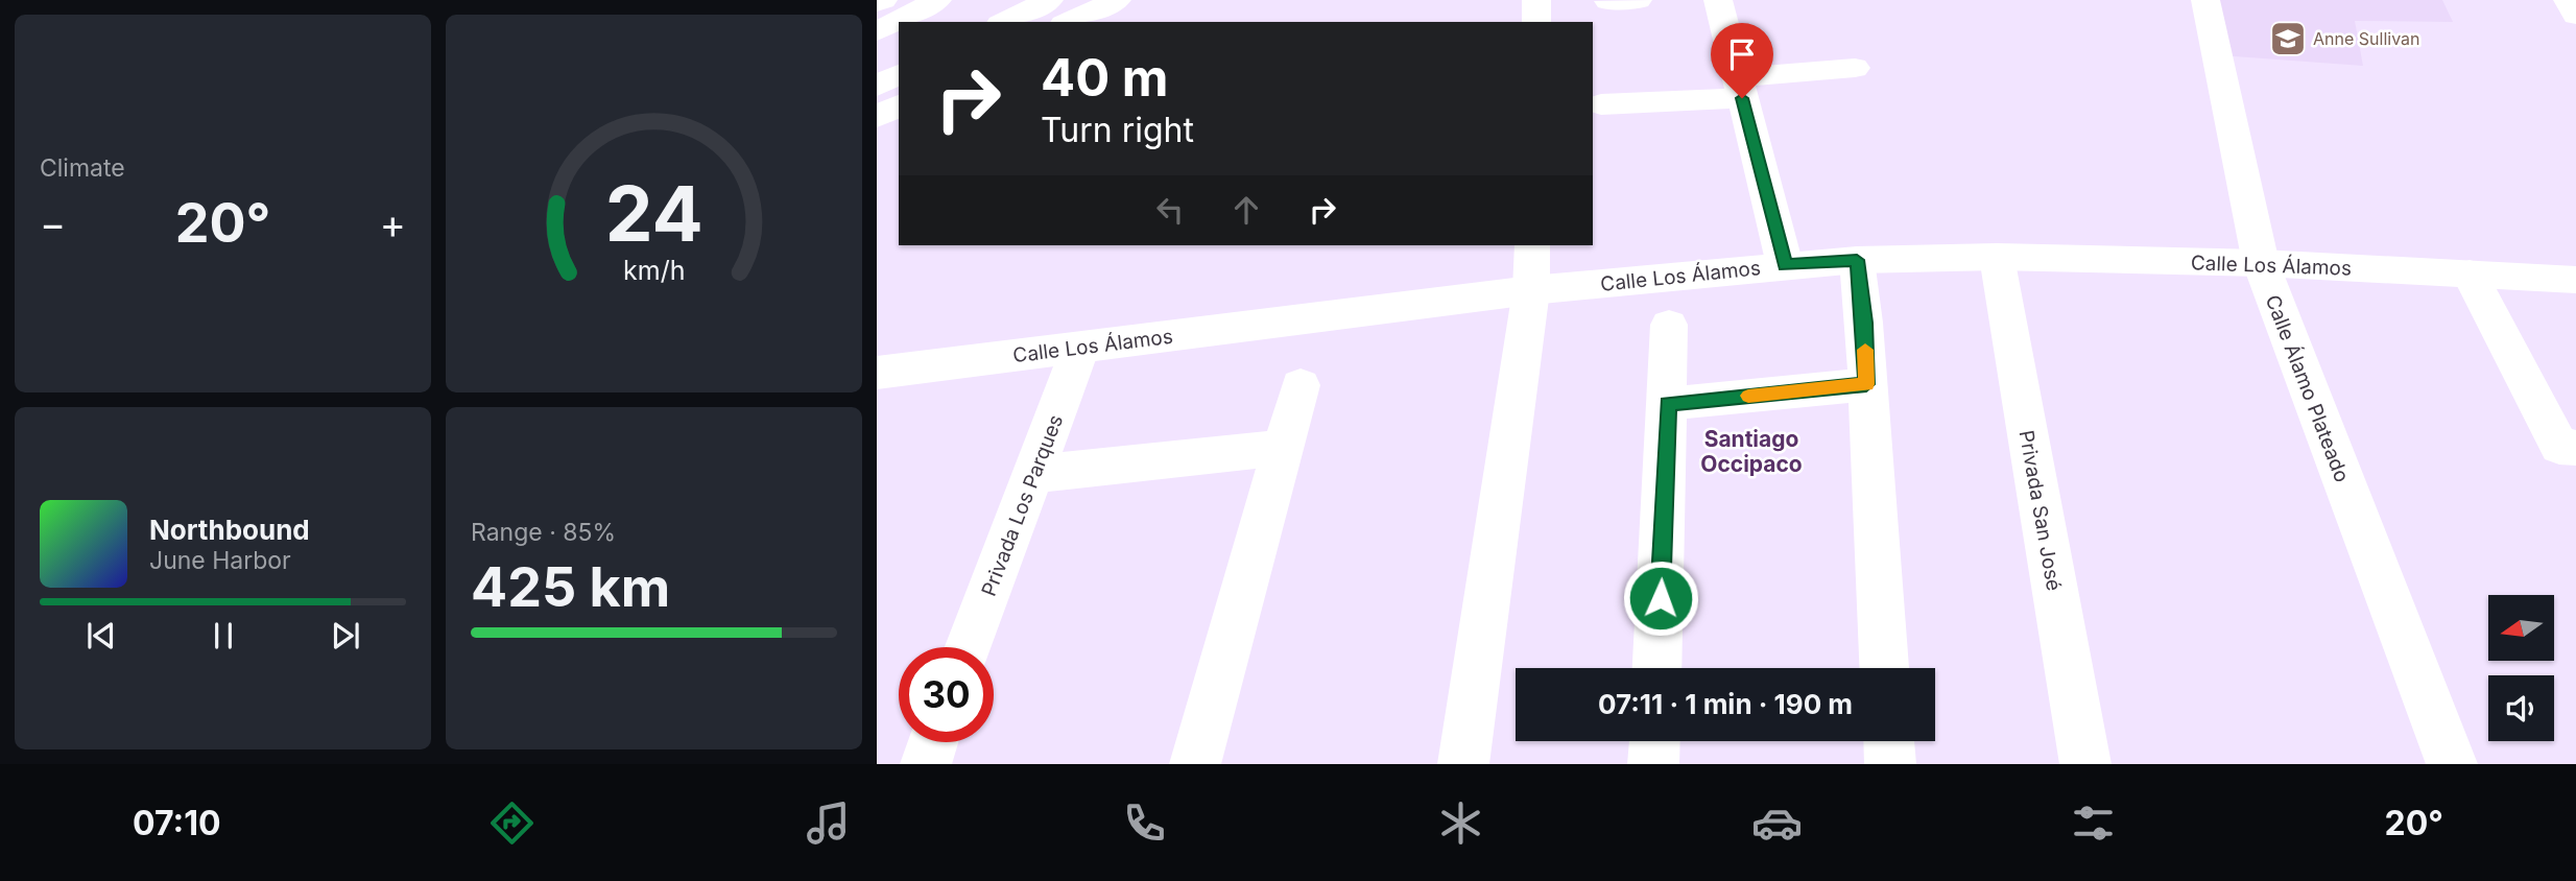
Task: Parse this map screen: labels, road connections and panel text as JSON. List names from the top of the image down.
{
  "streets": {
    "street": [
      "Calle Los Álamos",
      "Calle Álamo Plateado",
      "Privada Los Parques",
      "Privada San José"
    ]
  },
  "crossings": [
    ["Calle Los Álamos", "Calle Álamo Plateado"],
    ["Calle Los Álamos", "Privada Los Parques"],
    ["Calle Los Álamos", "Privada San José"]
  ],
  "districts": ["Santiago Occipaco"],
  "places": {
    "school or university": ["Anne Sullivan"]
  },
  "north": "left",
  "page": {
    "tile": [
      "Climate",
      ["Range · 85%", "425 km"]
    ],
    "turn": ["40 m", "Turn right"],
    "heat": ["−", "20°", "+"],
    "song": ["Northbound", "June Harbor"],
    "limit": "30",
    "trip": "07:11 · 1 min · 190 m",
    "tabs": ["07:10", "20°"],
    "gauge": ["24", "km/h"]
  }
}
